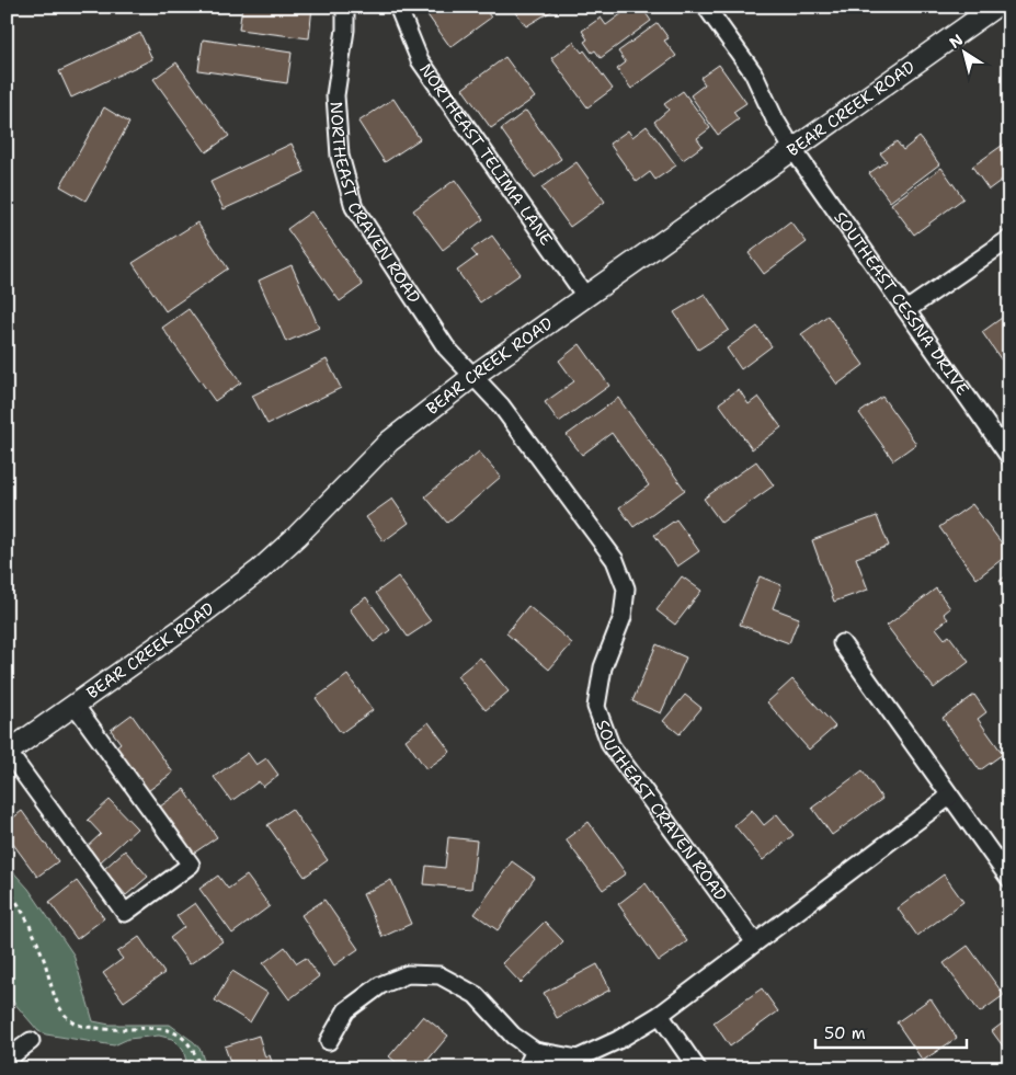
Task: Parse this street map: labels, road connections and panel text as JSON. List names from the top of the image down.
{
  "streets": {
    "street": [
      "BEAR CREEK ROAD",
      "NORTHEAST TELIMA LANE",
      "NORTHEAST CRAVEN ROAD",
      "SOUTHEAST CESSNA DRIVE",
      "SOUTHEAST CRAVEN ROAD"
    ]
  },
  "crossings": [
    ["BEAR CREEK ROAD", "NORTHEAST TELIMA LANE"],
    ["BEAR CREEK ROAD", "NORTHEAST CRAVEN ROAD"],
    ["BEAR CREEK ROAD", "SOUTHEAST CESSNA DRIVE"],
    ["BEAR CREEK ROAD", "SOUTHEAST CRAVEN ROAD"],
    ["NORTHEAST CRAVEN ROAD", "SOUTHEAST CRAVEN ROAD"]
  ],
  "scale_bar": "50 m",
  "north": "top left"
}
